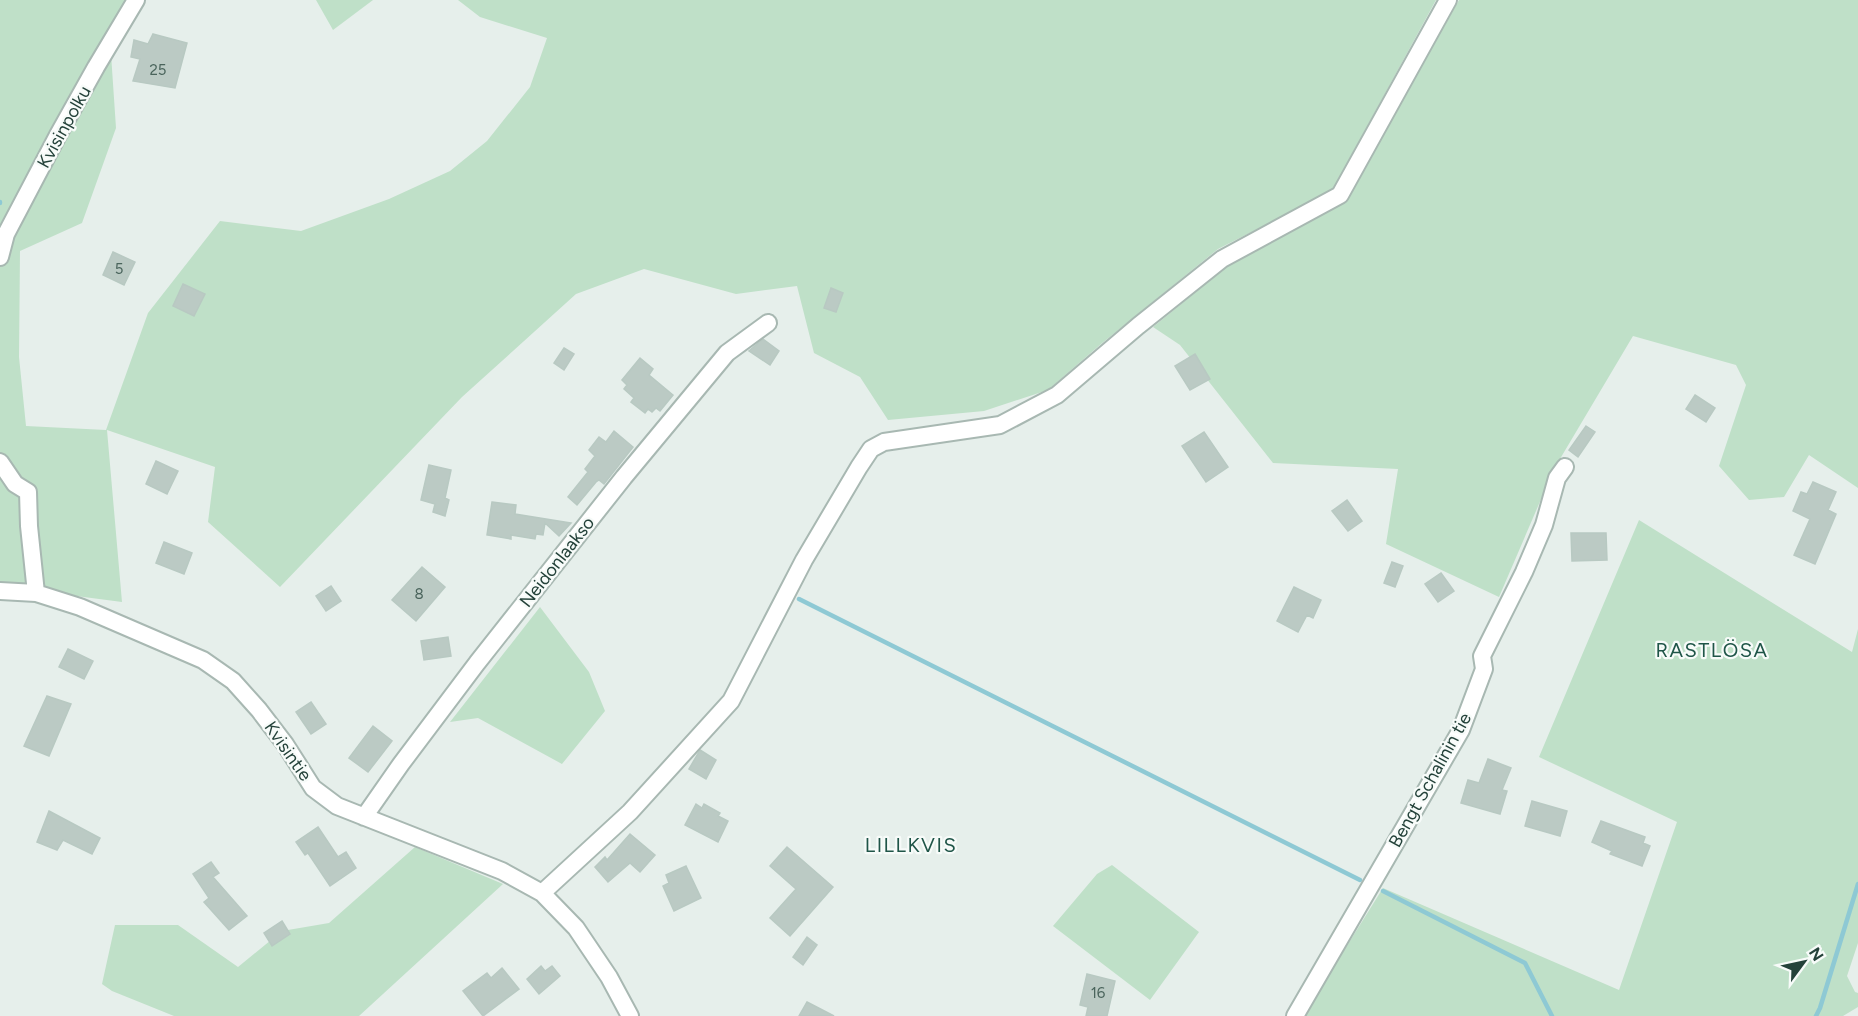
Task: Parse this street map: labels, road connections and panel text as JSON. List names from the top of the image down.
{
  "streets": {
    "street": [
      "Kvisinpolku",
      "Neidonlaakso",
      "Kvisintie",
      "Bengt Schalinin tie"
    ]
  },
  "crossings": [
    ["Neidonlaakso", "Kvisintie"]
  ],
  "districts": ["RASTLÖSA", "LILLKVIS"],
  "house_numbers": [
    "25",
    "5",
    "8",
    "16"
  ],
  "north": "top right"
}
